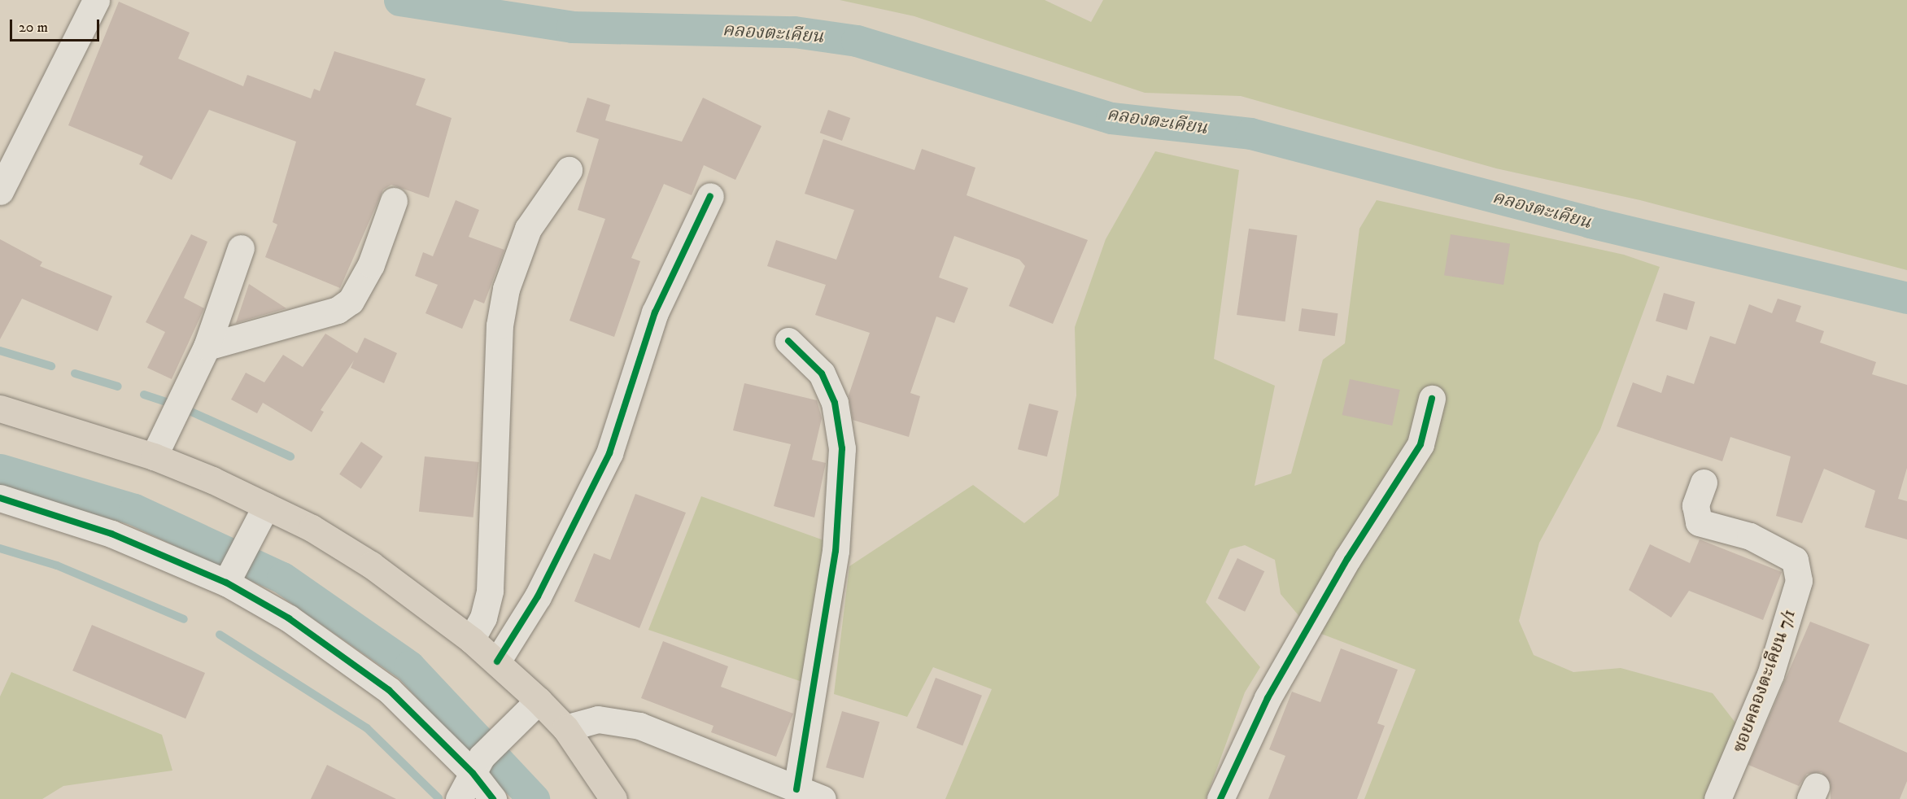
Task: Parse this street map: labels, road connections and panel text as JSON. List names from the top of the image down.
{
  "streets": {
    "street": ["ซอยคลองตะเคียน 7/1"]
  },
  "water": ["คลองตะเคียน"],
  "scale_bar": "20 m"
}
